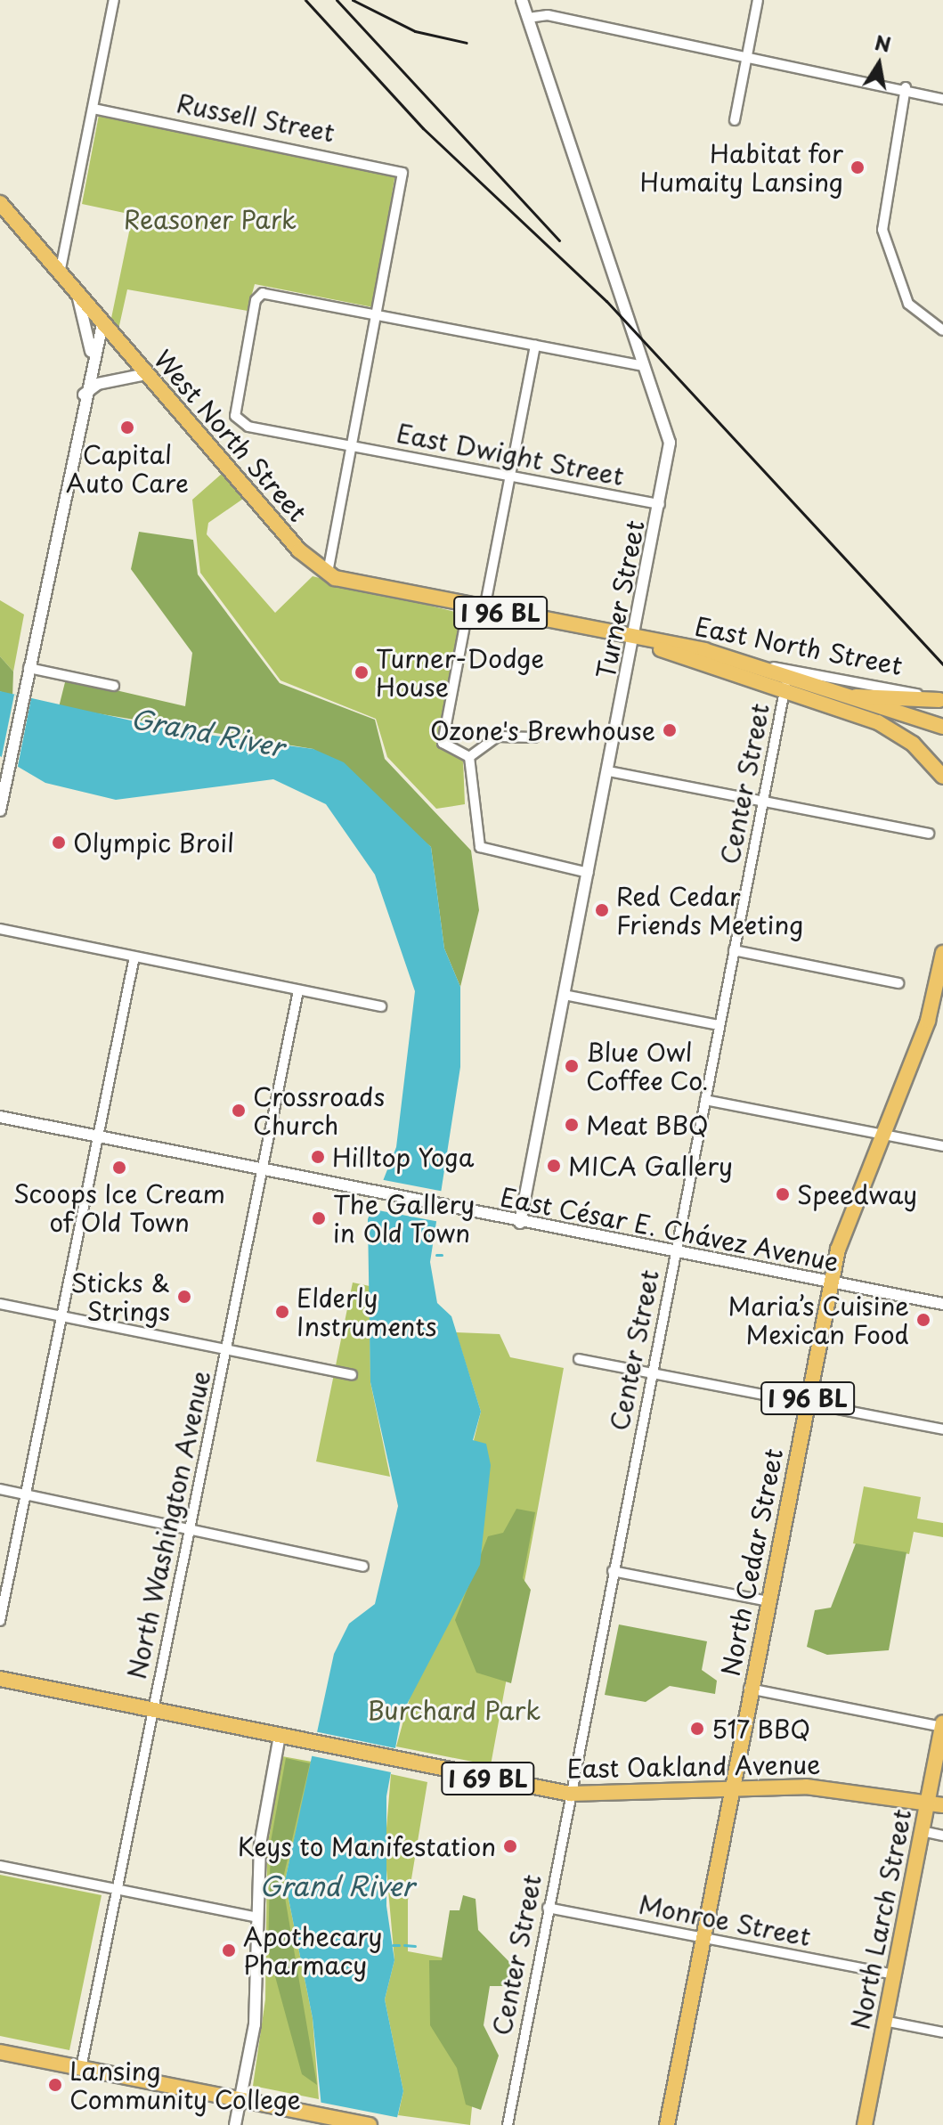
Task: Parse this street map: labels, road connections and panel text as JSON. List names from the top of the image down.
{
  "streets": {
    "main road": [
      "West North Street",
      "I 96 BL",
      "East North Street",
      "North Cedar Street",
      "East Oakland Avenue",
      "I 69 BL",
      "North Larch Street"
    ],
    "street": [
      "Russell Street",
      "East Dwight Street",
      "Turner Street",
      "Center Street",
      "East César E. Chávez Avenue",
      "North Washington Avenue",
      "Monroe Street"
    ]
  },
  "crossings": [
    ["Russell Street", "East Dwight Street"],
    ["West North Street", "I 96 BL"],
    ["West North Street", "East North Street"],
    ["East Dwight Street", "Turner Street"],
    ["Turner Street", "East North Street"],
    ["Turner Street", "East César E. Chávez Avenue"],
    ["I 96 BL", "East North Street"],
    ["I 96 BL", "Center Street"],
    ["East North Street", "Center Street"],
    ["Center Street", "East César E. Chávez Avenue"],
    ["Center Street", "East Oakland Avenue"],
    ["Center Street", "Monroe Street"],
    ["East César E. Chávez Avenue", "North Washington Avenue"],
    ["East César E. Chávez Avenue", "North Cedar Street"],
    ["North Washington Avenue", "East Oakland Avenue"],
    ["North Washington Avenue", "I 69 BL"],
    ["North Cedar Street", "East Oakland Avenue"],
    ["North Cedar Street", "Monroe Street"],
    ["East Oakland Avenue", "I 69 BL"],
    ["East Oakland Avenue", "North Larch Street"],
    ["North Larch Street", "Monroe Street"]
  ],
  "water": ["Grand River"],
  "parks": ["Reasoner Park", "Burchard Park"],
  "places": [
    "Habitat for Humaity Lansing",
    "Capital Auto Care",
    "Turner-Dodge House",
    "Ozone's Brewhouse",
    "Olympic Broil",
    "Red Cedar Friends Meeting",
    "Blue Owl Coffee Co.",
    "Crossroads Church",
    "Meat BBQ",
    "Hilltop Yoga",
    "MICA Gallery",
    "Scoops Ice Cream of Old Town",
    "Speedway",
    "The Gallery in Old Town",
    "Sticks & Strings",
    "Elderly Instruments",
    "Maria’s Cuisine Mexican Food",
    "517 BBQ",
    "Keys to Manifestation",
    "Apothecary Pharmacy",
    "Lansing Community College"
  ],
  "north": "top"
}
